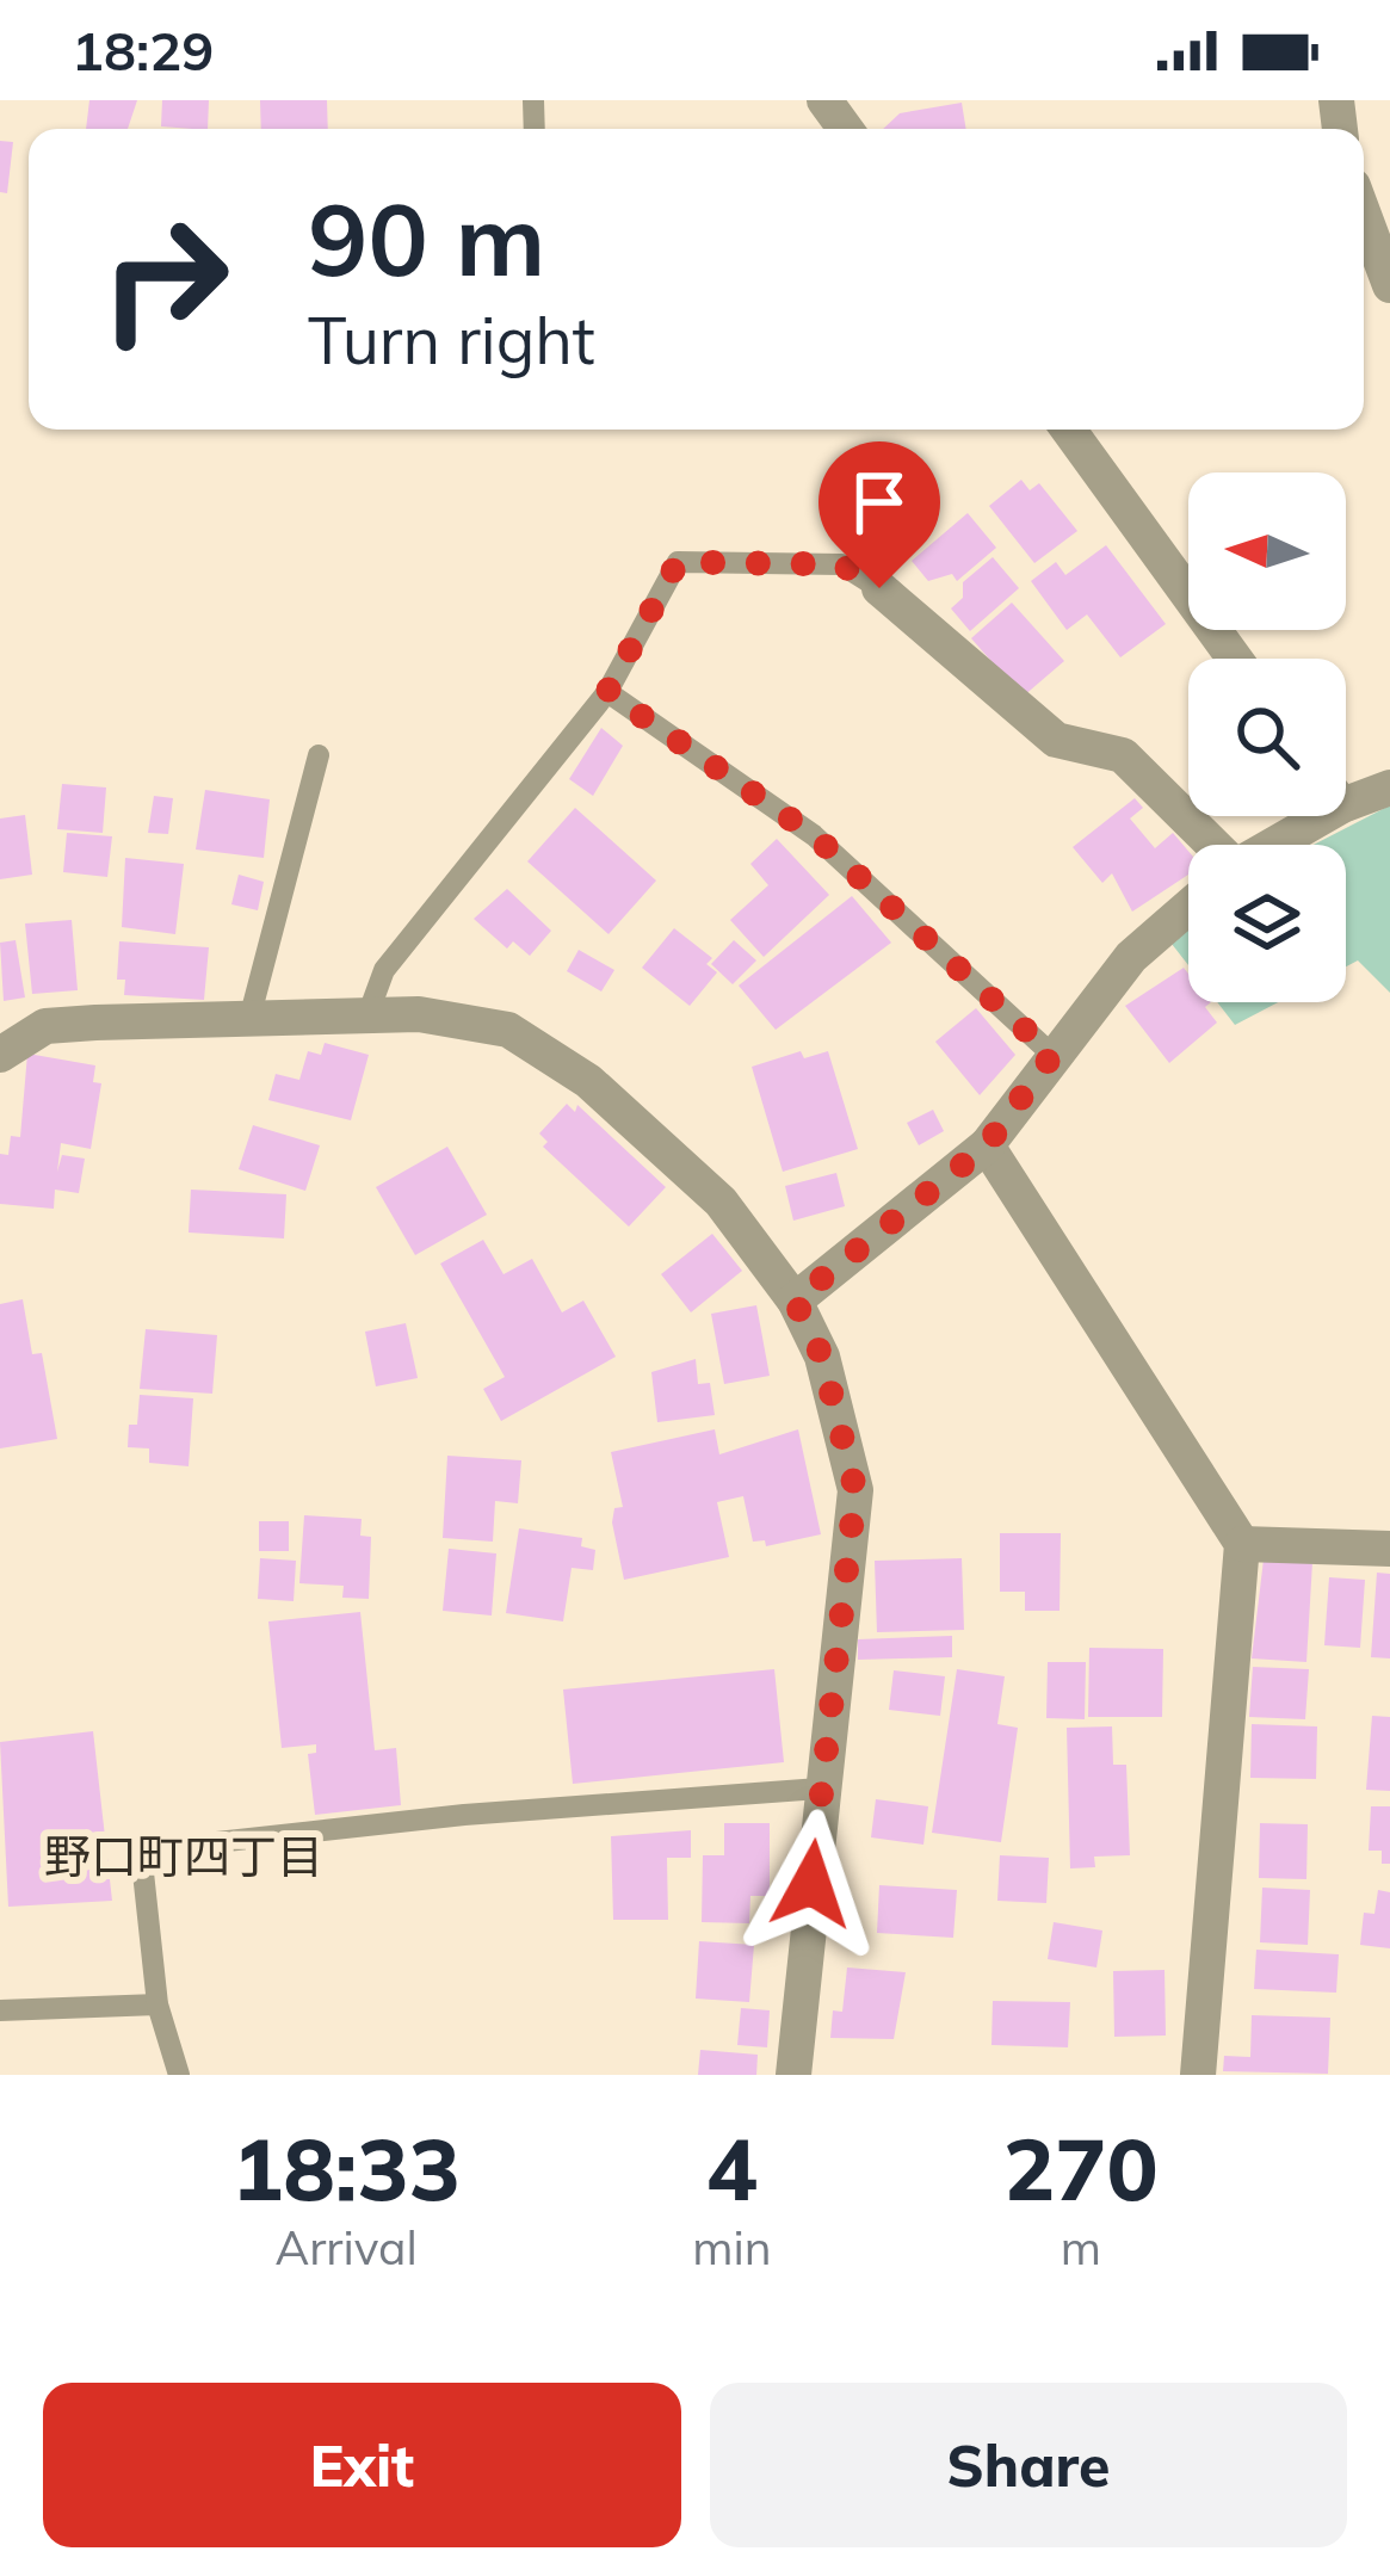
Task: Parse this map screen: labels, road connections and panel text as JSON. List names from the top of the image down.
{
  "districts": ["野口町四丁目"],
  "north": "left",
  "page": {
    "status": "18:29",
    "turn": ["90 m", "Turn right"],
    "eta": [
      "18:33",
      "Arrival",
      "4",
      "min",
      "270",
      "m"
    ],
    "buttons": ["Exit", "Share"]
  }
}
